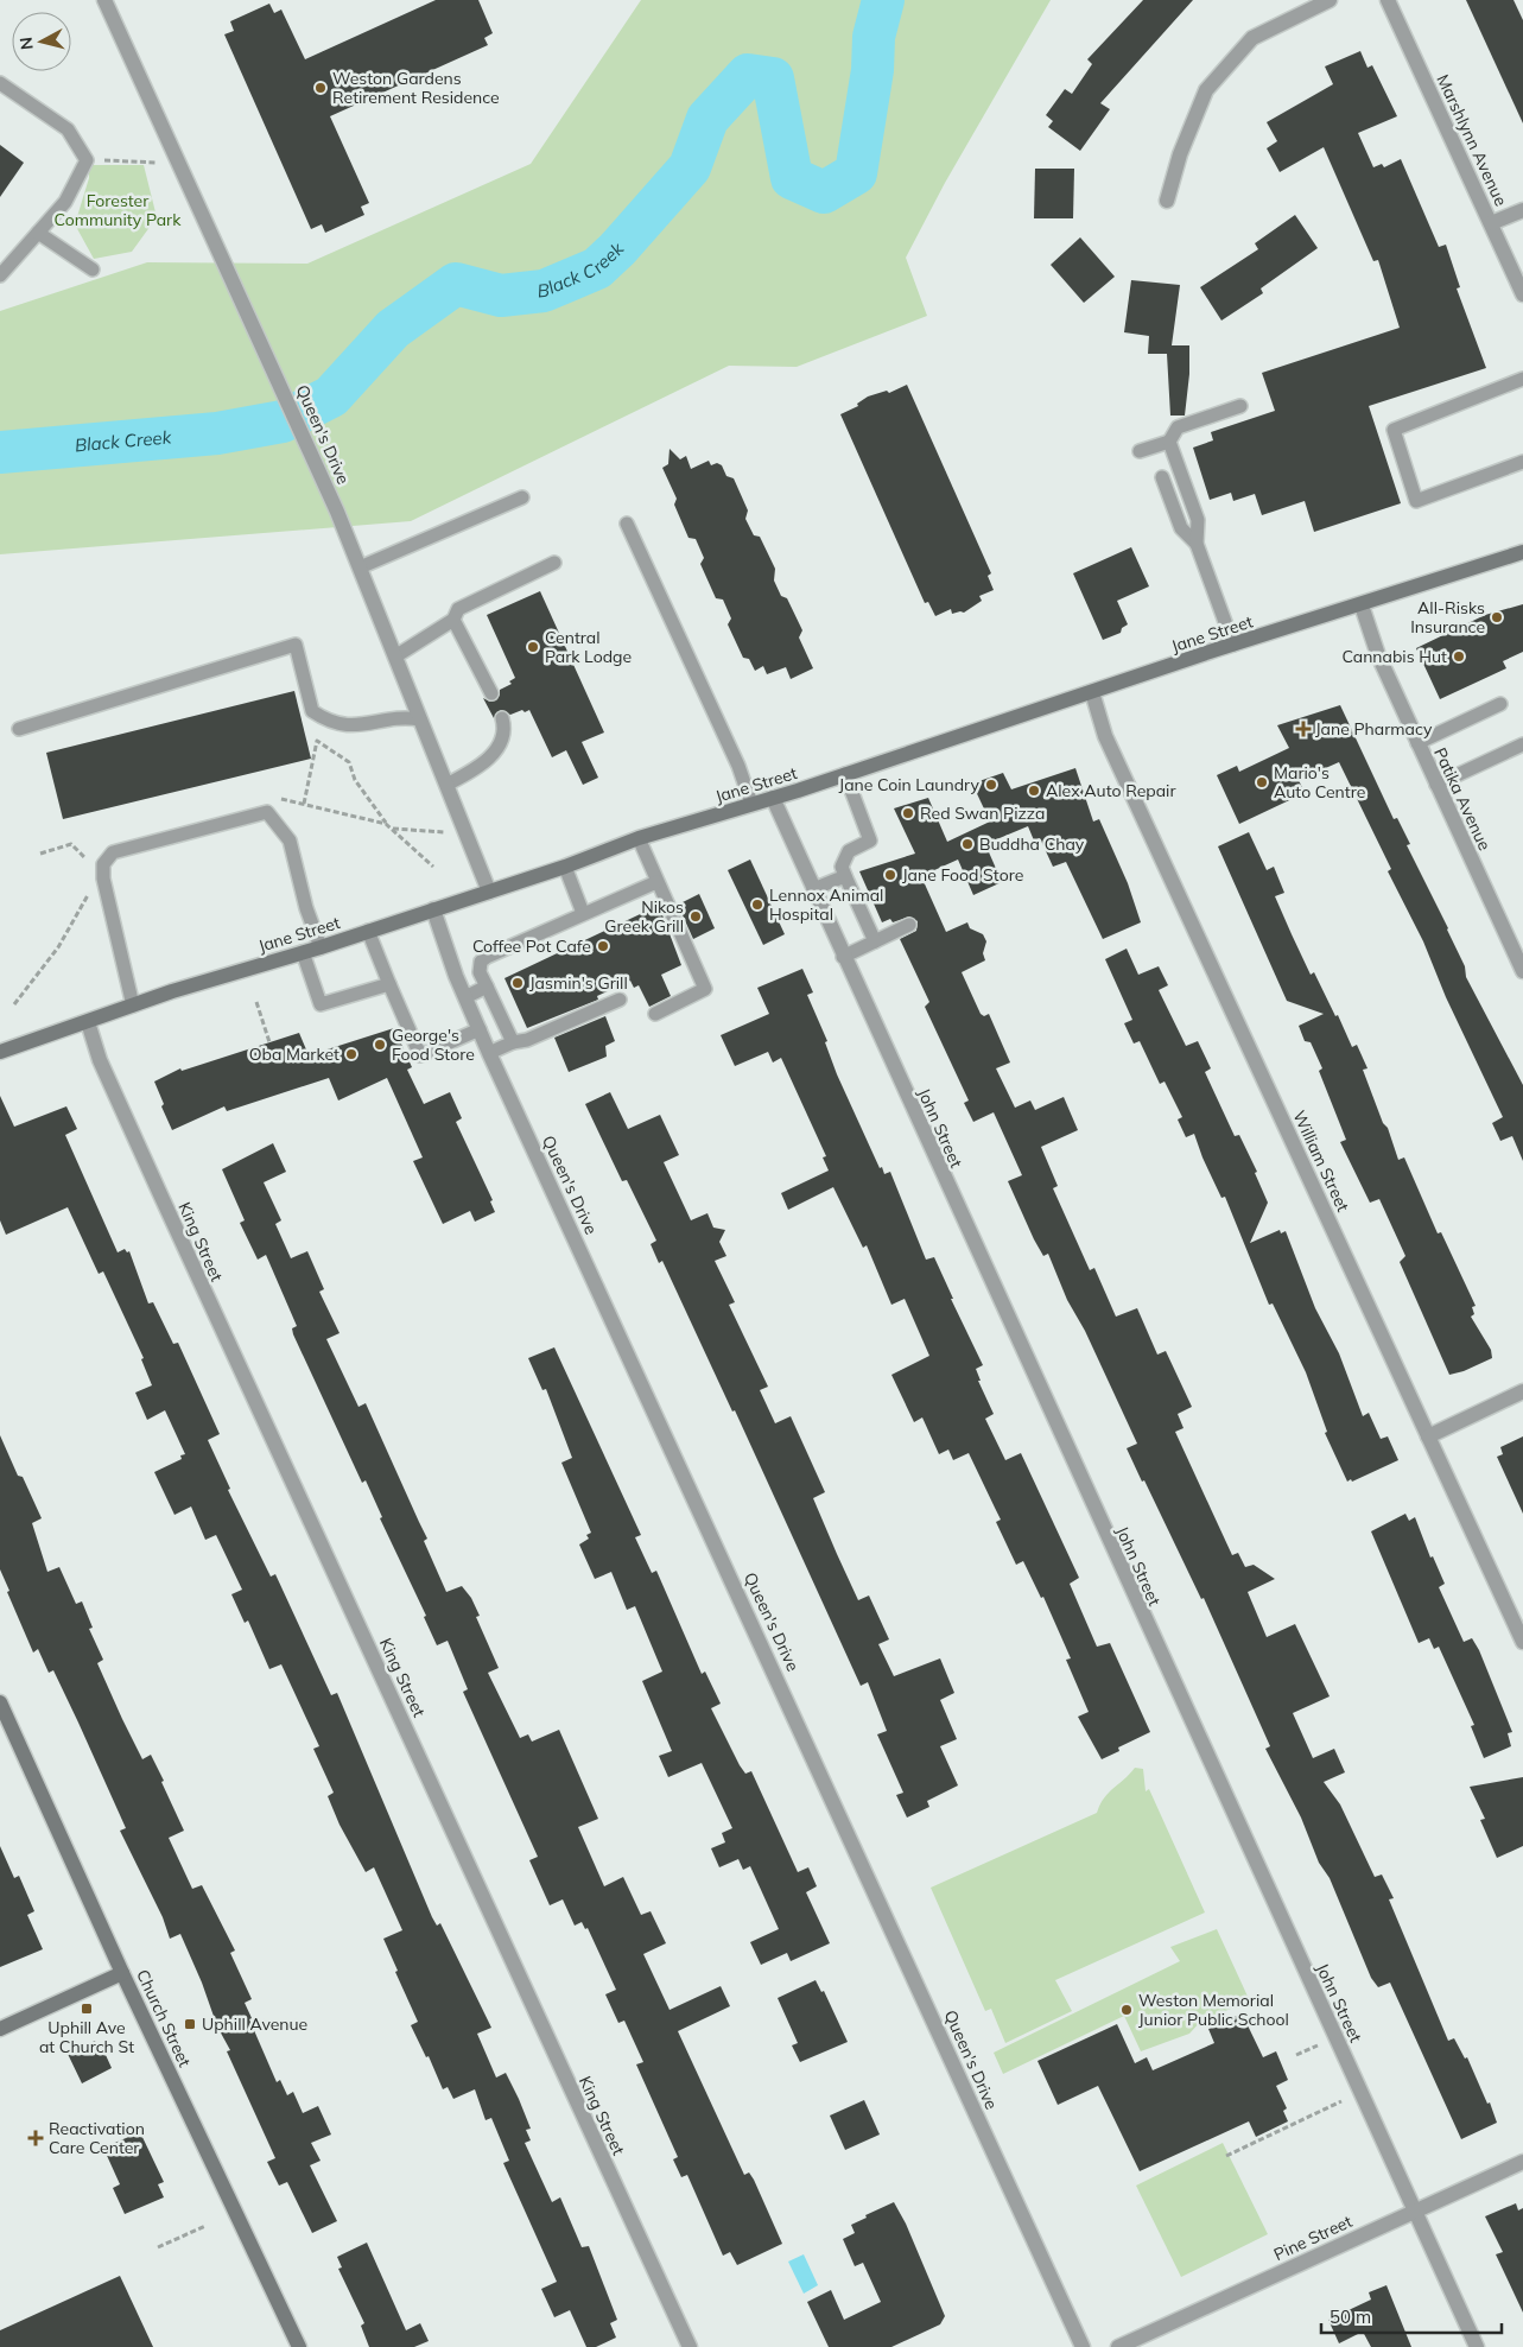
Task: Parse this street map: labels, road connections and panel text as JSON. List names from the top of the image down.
{
  "streets": {
    "main road": ["Jane Street", "Church Street"],
    "street": [
      "Marshlynn Avenue",
      "Queen's Drive",
      "Patika Avenue",
      "John Street",
      "William Street",
      "King Street",
      "Pine Street"
    ]
  },
  "crossings": [
    ["Queen's Drive", "Jane Street"],
    ["Jane Street", "Patika Avenue"],
    ["Jane Street", "John Street"],
    ["Jane Street", "William Street"],
    ["Jane Street", "King Street"],
    ["John Street", "Pine Street"]
  ],
  "water": ["Black Creek"],
  "parks": ["Forester Community Park"],
  "places": {
    "other": [
      "Weston Gardens Retirement Residence",
      "All-Risks Insurance",
      "Central Park Lodge",
      "Cannabis Hut",
      "Mario's Auto Centre",
      "Jane Coin Laundry",
      "Alex Auto Repair",
      "Red Swan Pizza",
      "Buddha Chay",
      "Jane Food Store",
      "Lennox Animal Hospital",
      "Nikos Greek Grill",
      "Coffee Pot Cafe",
      "Jasmin's Grill",
      "George's Food Store",
      "Oba Market",
      "Weston Memorial Junior Public School"
    ],
    "health": ["Jane Pharmacy", "Reactivation Care Center"],
    "transit": ["Uphill Ave at Church St", "Uphill Avenue"]
  },
  "scale_bar": "50 m",
  "north": "left"
}
